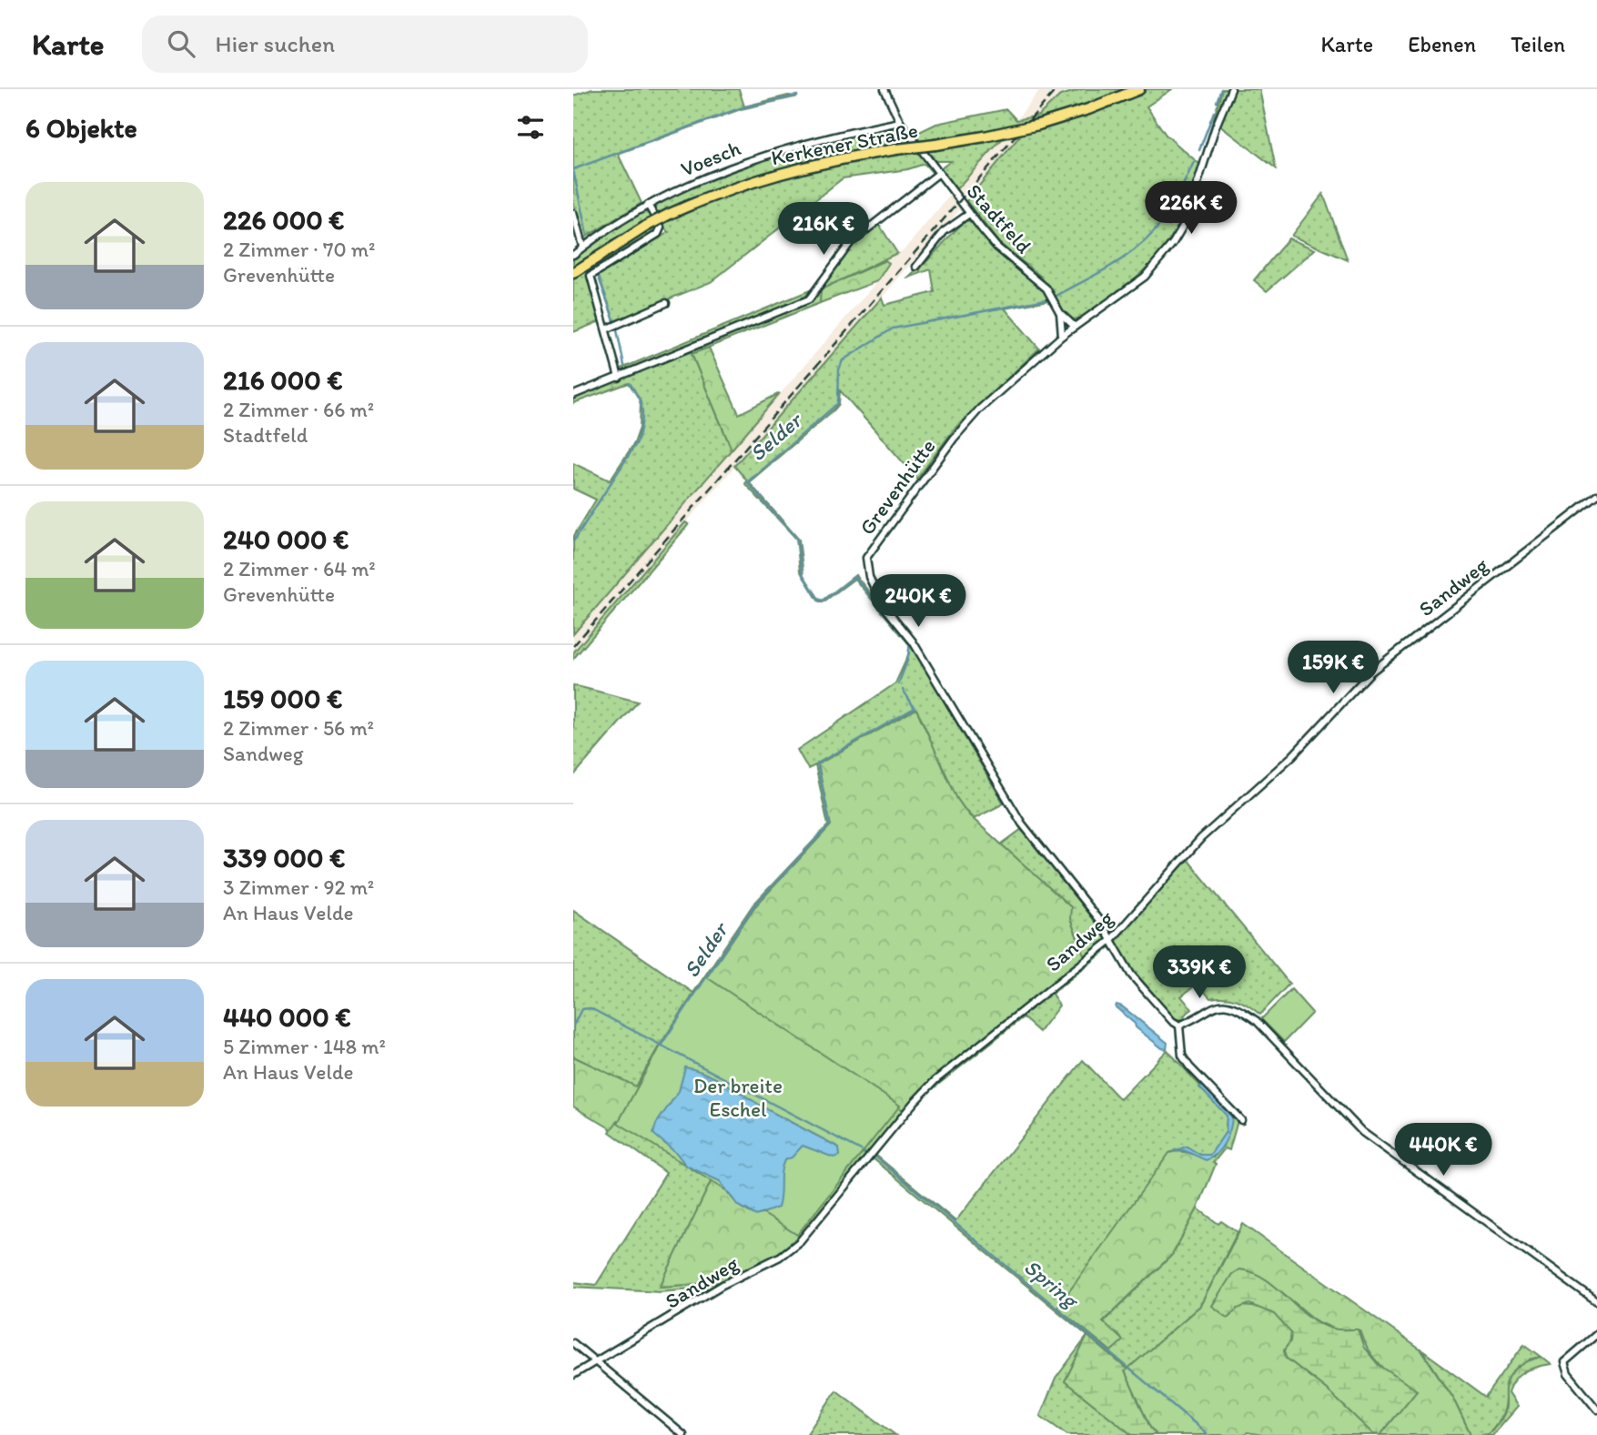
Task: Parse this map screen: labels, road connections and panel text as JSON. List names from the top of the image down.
{
  "streets": {
    "main road": ["Kerkener Straße"],
    "street": [
      "Voesch",
      "Stadtfeld",
      "Grevenhütte",
      "Sandweg"
    ]
  },
  "crossings": [
    ["Voesch", "Stadtfeld"],
    ["Stadtfeld", "Grevenhütte"],
    ["Grevenhütte", "Sandweg"]
  ],
  "water": ["Selder", "Spring"],
  "parks": ["Der breite Eschel"],
  "page": {
    "header": "Karte",
    "search": "Hier suchen",
    "nav": ["Karte", "Ebenen", "Teilen"],
    "heading": "6 Objekte",
    "list": [
      {
        "name": "226 000 €",
        "note": "2 Zimmer · 70 m² · Grevenhütte"
      },
      {
        "name": "216 000 €",
        "note": "2 Zimmer · 66 m² · Stadtfeld"
      },
      {
        "name": "240 000 €",
        "note": "2 Zimmer · 64 m² · Grevenhütte"
      },
      {
        "name": "159 000 €",
        "note": "2 Zimmer · 56 m² · Sandweg"
      },
      {
        "name": "339 000 €",
        "note": "3 Zimmer · 92 m² · An Haus Velde"
      },
      {
        "name": "440 000 €",
        "note": "5 Zimmer · 148 m² · An Haus Velde"
      }
    ],
    "price": [
      "226K €",
      "216K €",
      "240K €",
      "159K €",
      "339K €",
      "440K €"
    ]
  }
}
